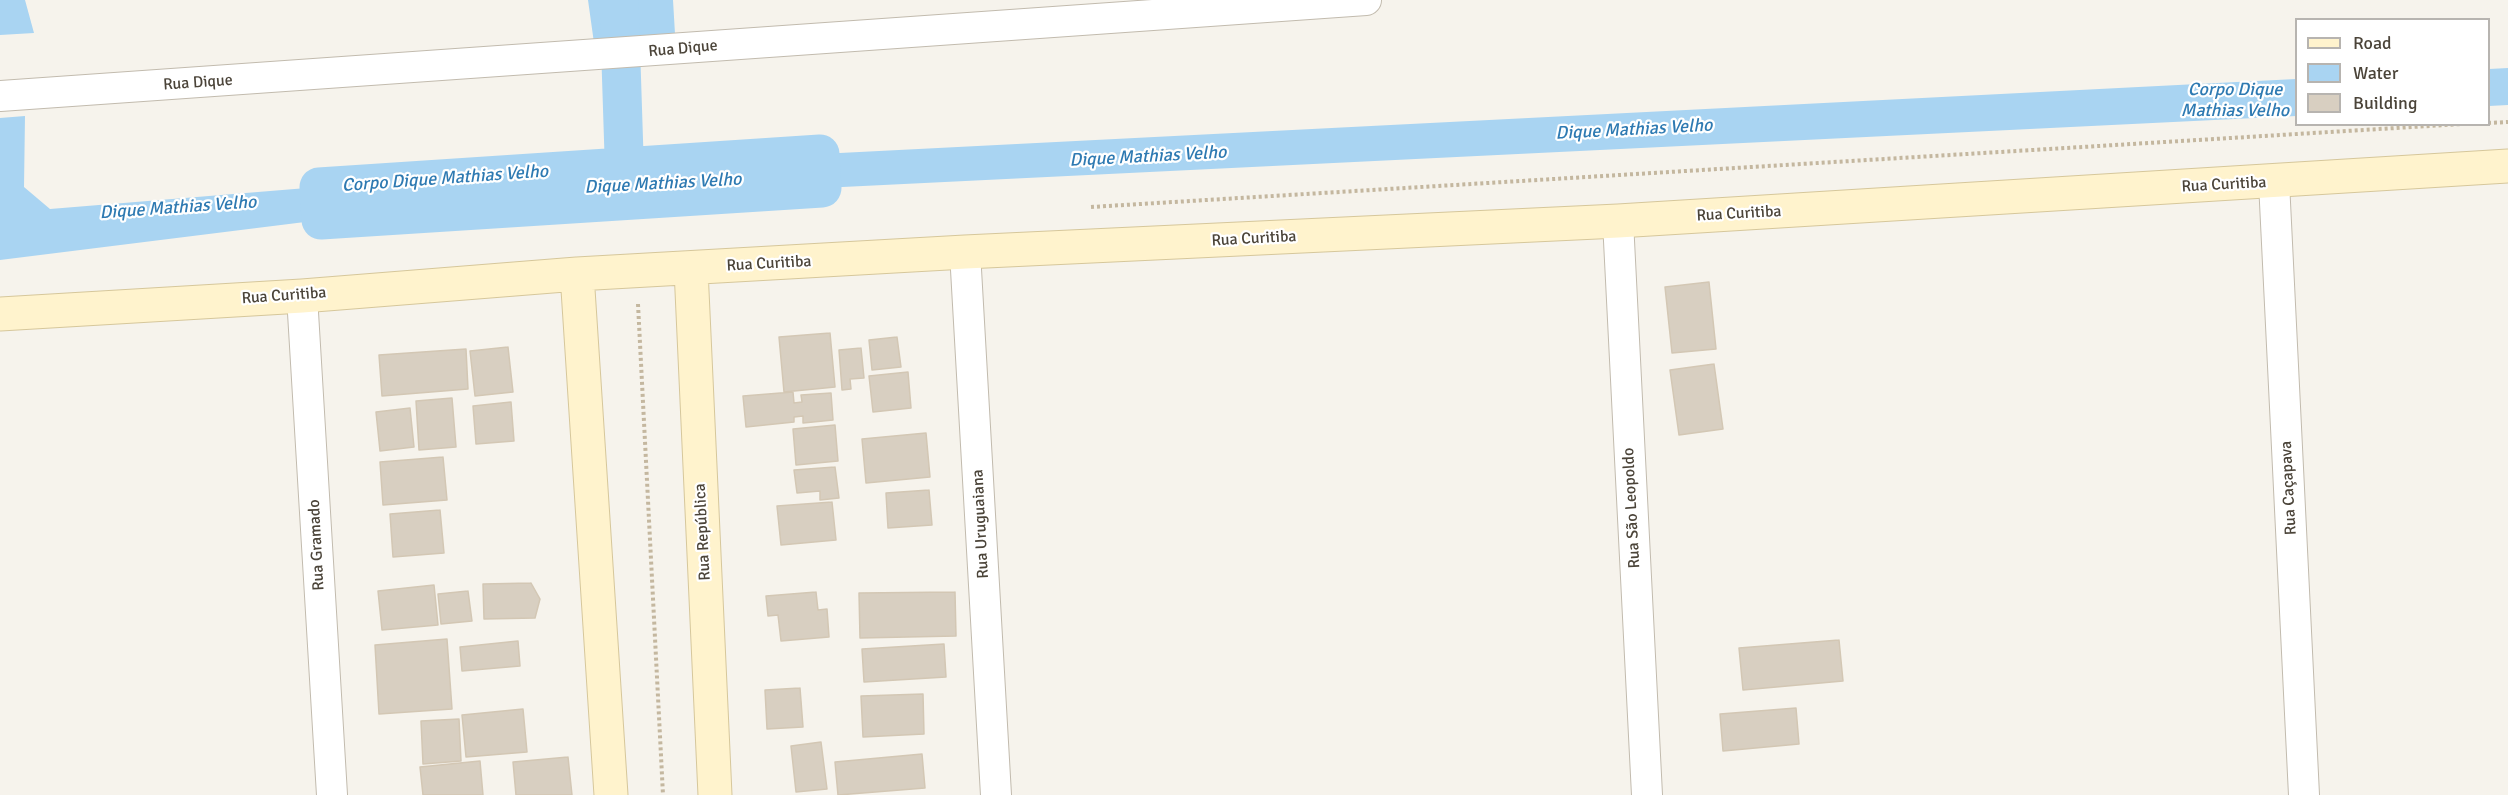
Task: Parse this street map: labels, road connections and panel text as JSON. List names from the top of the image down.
{
  "streets": {
    "street": [
      "Rua Dique",
      "Rua Curitiba",
      "Rua Caçapava",
      "Rua São Leopoldo",
      "Rua Uruguaiana",
      "Rua República",
      "Rua Gramado"
    ]
  },
  "crossings": [
    ["Rua Curitiba", "Rua Caçapava"],
    ["Rua Curitiba", "Rua São Leopoldo"],
    ["Rua Curitiba", "Rua Uruguaiana"],
    ["Rua Curitiba", "Rua República"],
    ["Rua Curitiba", "Rua Gramado"]
  ],
  "water": ["Corpo Dique Mathias Velho", "Dique Mathias Velho"],
  "legend": ["Road", "Water", "Building"]
}
